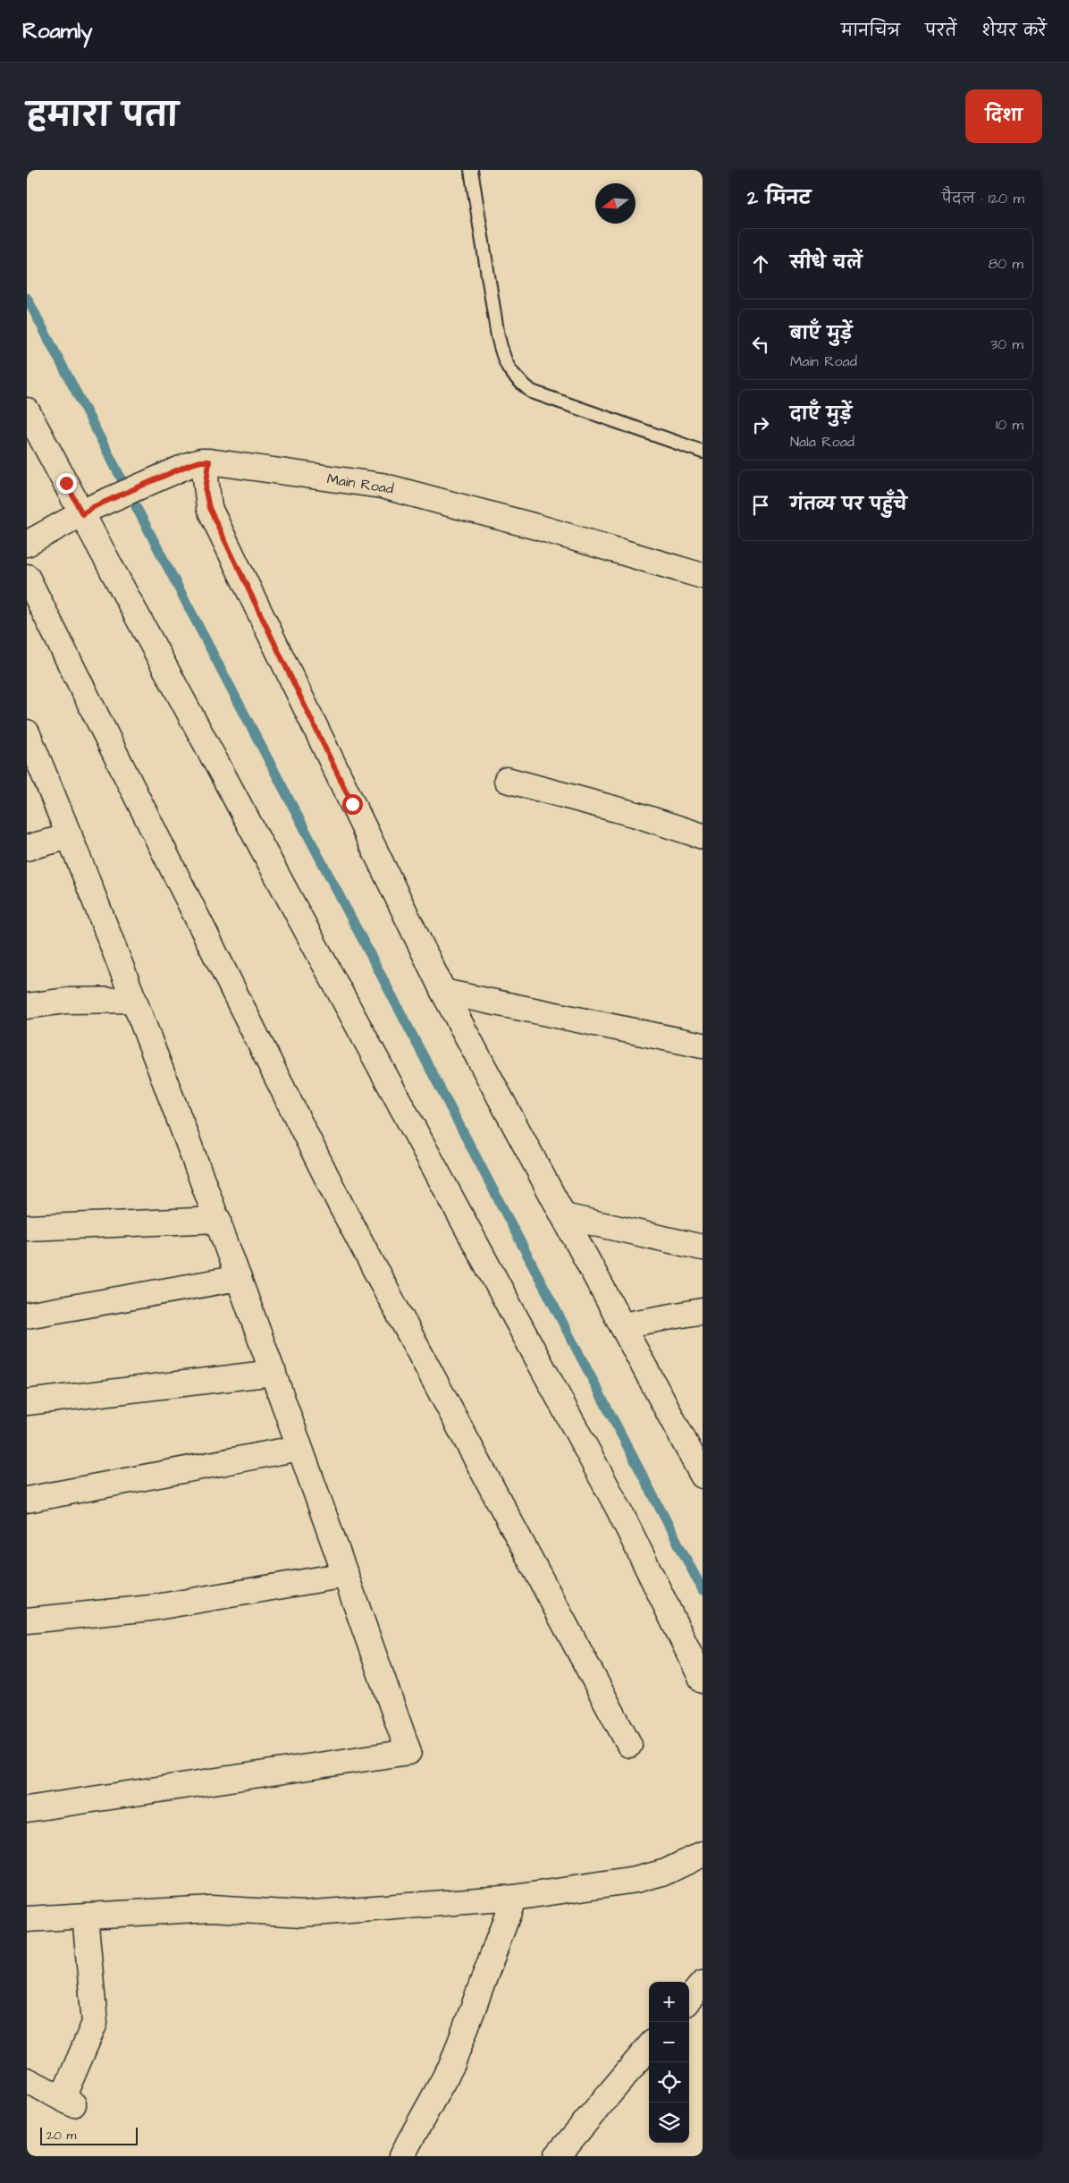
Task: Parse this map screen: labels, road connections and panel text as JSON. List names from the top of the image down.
{
  "streets": {
    "street": ["Main Road"]
  },
  "scale_bar": "20 m",
  "north": "left",
  "page": {
    "header": "Roamly",
    "nav": ["मानचित्र", "परतें", "शेयर करें"],
    "title": "हमारा पता",
    "buttons": "दिशा",
    "heading": ["2 मिनट", "पैदल · 120 m"],
    "list": [
      ["सीधे चलें", "80 m"],
      ["बाएँ मुड़ें", "Main Road", "30 m"],
      ["दाएँ मुड़ें", "Nala Road", "10 m"],
      "गंतव्य पर पहुँचे"
    ],
    "map_buttons": ["+", "−"],
    "scale": "20 m"
  }
}
